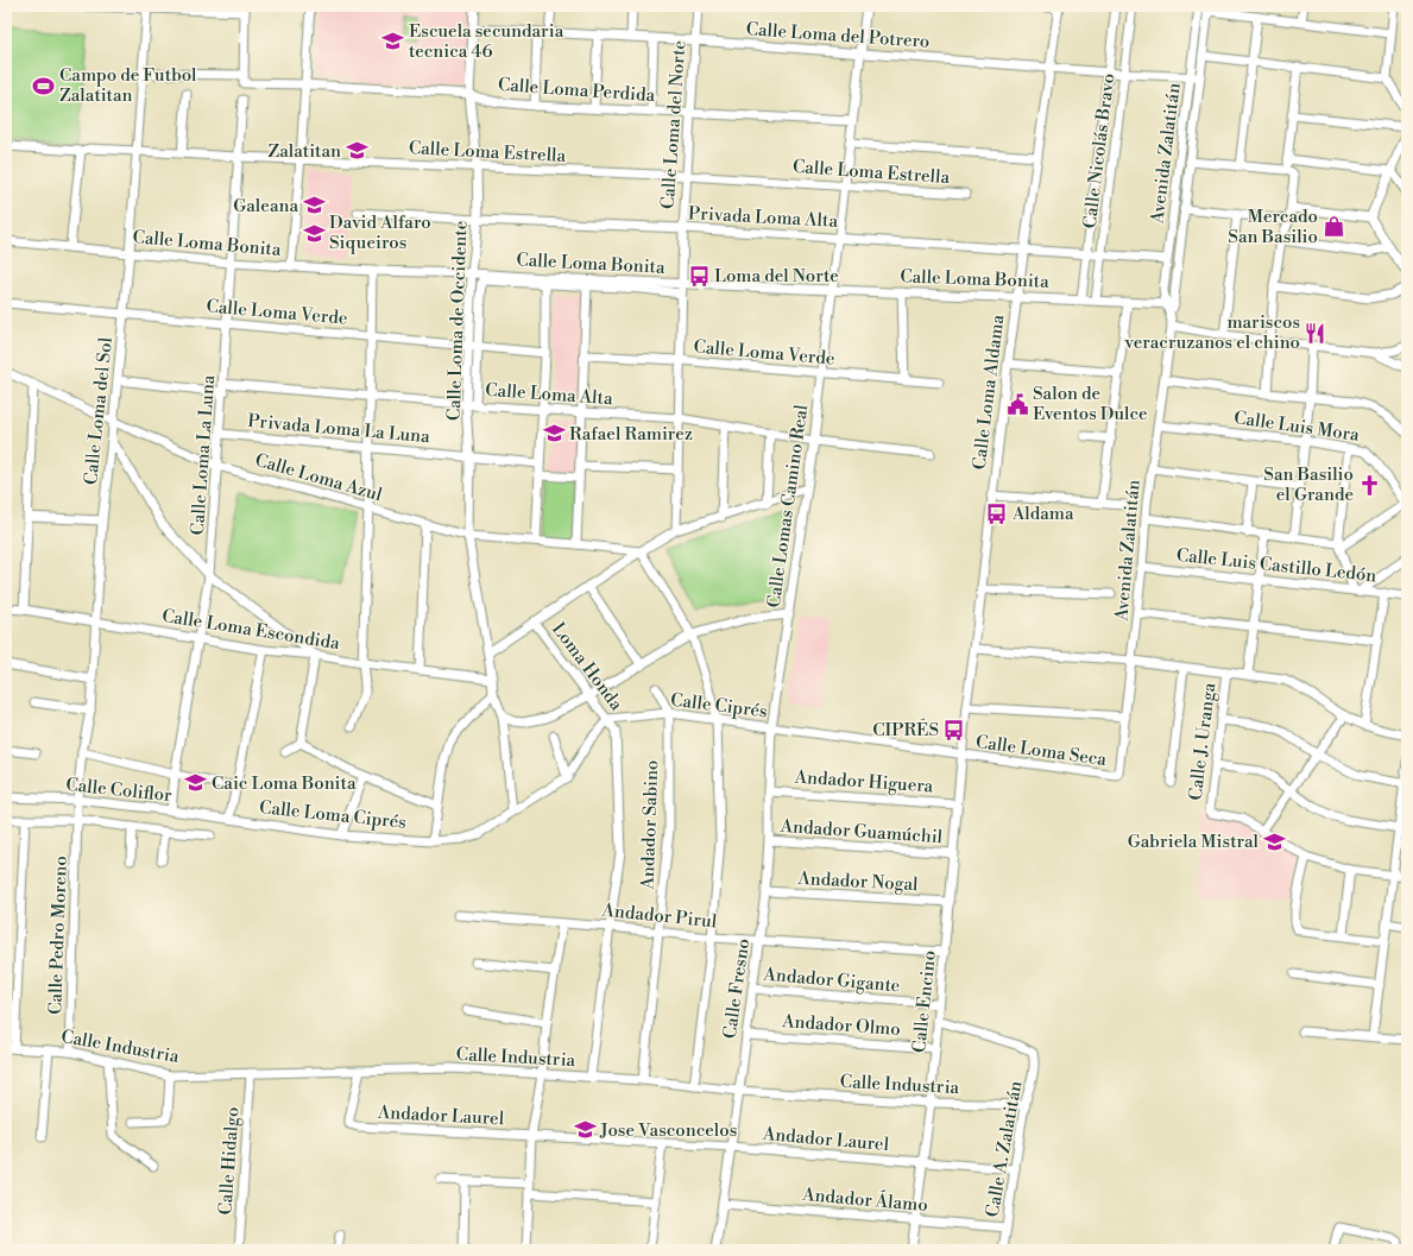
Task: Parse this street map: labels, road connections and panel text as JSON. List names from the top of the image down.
{
  "streets": {
    "street": [
      "Calle Loma del Potrero",
      "Calle Loma Perdida",
      "Calle Loma del Norte",
      "Calle Nicolás Bravo",
      "Calle Loma Estrella",
      "Avenida Zalatitán",
      "Privada Loma Alta",
      "Calle Loma Bonita",
      "Calle Loma Verde",
      "Calle Loma de Occidente",
      "Calle Loma Aldama",
      "Calle Loma Alta",
      "Calle Loma del Sol",
      "Calle Luis Mora",
      "Privada Loma La Luna",
      "Calle Loma La Luna",
      "Calle Loma Azul",
      "Calle Lomas Camino Real",
      "Calle Luis Castillo Ledón",
      "Calle Loma Escondida",
      "Loma Honda",
      "Calle Ciprés",
      "Calle J. Uranga",
      "Calle Loma Seca",
      "Andador Higuera",
      "Calle Coliflor",
      "Calle Loma Ciprés",
      "Andador Sabino",
      "Andador Guamúchil",
      "Andador Nogal",
      "Andador Pirul",
      "Calle Pedro Moreno",
      "Andador Gigante",
      "Calle Fresno",
      "Calle Encino",
      "Andador Olmo",
      "Calle Industria",
      "Andador Laurel",
      "Calle A. Zalatitán",
      "Calle Hidalgo",
      "Andador Álamo"
    ]
  },
  "crossings": [
    ["Calle Loma del Potrero", "Calle Loma del Norte"],
    ["Calle Loma del Potrero", "Calle Nicolás Bravo"],
    ["Calle Loma del Potrero", "Avenida Zalatitán"],
    ["Calle Loma del Potrero", "Calle Loma de Occidente"],
    ["Calle Loma del Potrero", "Calle Loma Aldama"],
    ["Calle Loma del Potrero", "Calle Lomas Camino Real"],
    ["Calle Loma Perdida", "Calle Loma del Norte"],
    ["Calle Loma Perdida", "Calle Loma de Occidente"],
    ["Calle Loma Perdida", "Calle Loma del Sol"],
    ["Calle Loma Perdida", "Calle Lomas Camino Real"],
    ["Calle Loma del Norte", "Calle Loma Estrella"],
    ["Calle Loma del Norte", "Privada Loma Alta"],
    ["Calle Loma del Norte", "Calle Loma Bonita"],
    ["Calle Loma del Norte", "Calle Loma Verde"],
    ["Calle Loma del Norte", "Calle Loma Alta"],
    ["Calle Nicolás Bravo", "Privada Loma Alta"],
    ["Calle Nicolás Bravo", "Calle Loma Bonita"],
    ["Calle Loma Estrella", "Calle Loma de Occidente"],
    ["Calle Loma Estrella", "Calle Loma del Sol"],
    ["Calle Loma Estrella", "Calle Loma La Luna"],
    ["Calle Loma Estrella", "Calle Lomas Camino Real"],
    ["Avenida Zalatitán", "Privada Loma Alta"],
    ["Avenida Zalatitán", "Calle Loma Bonita"],
    ["Avenida Zalatitán", "Calle Luis Mora"],
    ["Avenida Zalatitán", "Calle Luis Castillo Ledón"],
    ["Avenida Zalatitán", "Calle Loma Seca"],
    ["Privada Loma Alta", "Calle Loma de Occidente"],
    ["Privada Loma Alta", "Calle Loma Aldama"],
    ["Privada Loma Alta", "Calle Lomas Camino Real"],
    ["Calle Loma Bonita", "Calle Loma de Occidente"],
    ["Calle Loma Bonita", "Calle Loma Aldama"],
    ["Calle Loma Bonita", "Calle Loma del Sol"],
    ["Calle Loma Bonita", "Calle Loma La Luna"],
    ["Calle Loma Bonita", "Calle Lomas Camino Real"],
    ["Calle Loma Verde", "Calle Loma de Occidente"],
    ["Calle Loma Verde", "Calle Loma del Sol"],
    ["Calle Loma Verde", "Calle Loma La Luna"],
    ["Calle Loma Verde", "Calle Lomas Camino Real"],
    ["Calle Loma de Occidente", "Calle Loma Alta"],
    ["Calle Loma de Occidente", "Privada Loma La Luna"],
    ["Calle Loma de Occidente", "Calle Loma Azul"],
    ["Calle Loma de Occidente", "Calle Loma Escondida"],
    ["Calle Loma de Occidente", "Calle Loma Ciprés"],
    ["Calle Loma Aldama", "Calle Ciprés"],
    ["Calle Loma Aldama", "Calle Loma Seca"],
    ["Calle Loma Aldama", "Calle Encino"],
    ["Calle Loma Alta", "Calle Loma del Sol"],
    ["Calle Loma Alta", "Calle Loma La Luna"],
    ["Calle Loma Alta", "Calle Lomas Camino Real"],
    ["Calle Loma del Sol", "Calle Loma Azul"],
    ["Calle Loma del Sol", "Calle Loma Escondida"],
    ["Calle Loma del Sol", "Calle Coliflor"],
    ["Calle Loma del Sol", "Calle Pedro Moreno"],
    ["Privada Loma La Luna", "Calle Loma La Luna"],
    ["Calle Loma La Luna", "Calle Loma Azul"],
    ["Calle Loma La Luna", "Calle Loma Escondida"],
    ["Calle Loma La Luna", "Calle Coliflor"],
    ["Calle Lomas Camino Real", "Calle Ciprés"],
    ["Calle Lomas Camino Real", "Calle Fresno"],
    ["Loma Honda", "Calle Ciprés"],
    ["Loma Honda", "Andador Pirul"],
    ["Calle Ciprés", "Calle Loma Seca"],
    ["Calle Ciprés", "Andador Sabino"],
    ["Calle Ciprés", "Calle Fresno"],
    ["Calle Ciprés", "Calle Encino"],
    ["Calle Loma Seca", "Calle Encino"],
    ["Andador Higuera", "Calle Fresno"],
    ["Andador Higuera", "Calle Encino"],
    ["Calle Coliflor", "Calle Loma Ciprés"],
    ["Andador Sabino", "Andador Pirul"],
    ["Andador Sabino", "Calle Industria"],
    ["Andador Guamúchil", "Calle Fresno"],
    ["Andador Guamúchil", "Calle Encino"],
    ["Andador Nogal", "Calle Fresno"],
    ["Andador Nogal", "Calle Encino"],
    ["Andador Pirul", "Calle Fresno"],
    ["Andador Pirul", "Calle Encino"],
    ["Calle Pedro Moreno", "Calle Industria"],
    ["Andador Gigante", "Calle Fresno"],
    ["Andador Gigante", "Calle Encino"],
    ["Calle Fresno", "Andador Olmo"],
    ["Calle Fresno", "Calle Industria"],
    ["Calle Fresno", "Andador Laurel"],
    ["Calle Fresno", "Andador Álamo"],
    ["Calle Encino", "Andador Olmo"],
    ["Calle Encino", "Calle Industria"],
    ["Calle Encino", "Andador Laurel"],
    ["Calle Encino", "Calle A. Zalatitán"],
    ["Calle Encino", "Andador Álamo"],
    ["Calle Industria", "Andador Laurel"],
    ["Calle Industria", "Calle A. Zalatitán"],
    ["Calle Industria", "Calle Hidalgo"],
    ["Andador Laurel", "Calle A. Zalatitán"],
    ["Calle A. Zalatitán", "Andador Álamo"]
  ],
  "places": {
    "school or university": [
      "Escuela secundaria tecnica 46",
      "Zalatitan",
      "Galeana",
      "David Alfaro Siqueiros",
      "Rafael Ramirez",
      "Caic Loma Bonita",
      "Gabriela Mistral",
      "Jose Vasconcelos"
    ],
    "sports": ["Campo de Futbol Zalatitan"],
    "shop": ["Mercado San Basilio"],
    "bus stop": ["Loma del Norte", "Aldama", "CIPRÉS"],
    "restaurant": ["mariscos veracruzanos el chino"],
    "public building": ["Salon de Eventos Dulce"],
    "church": ["San Basilio el Grande"]
  }
}
